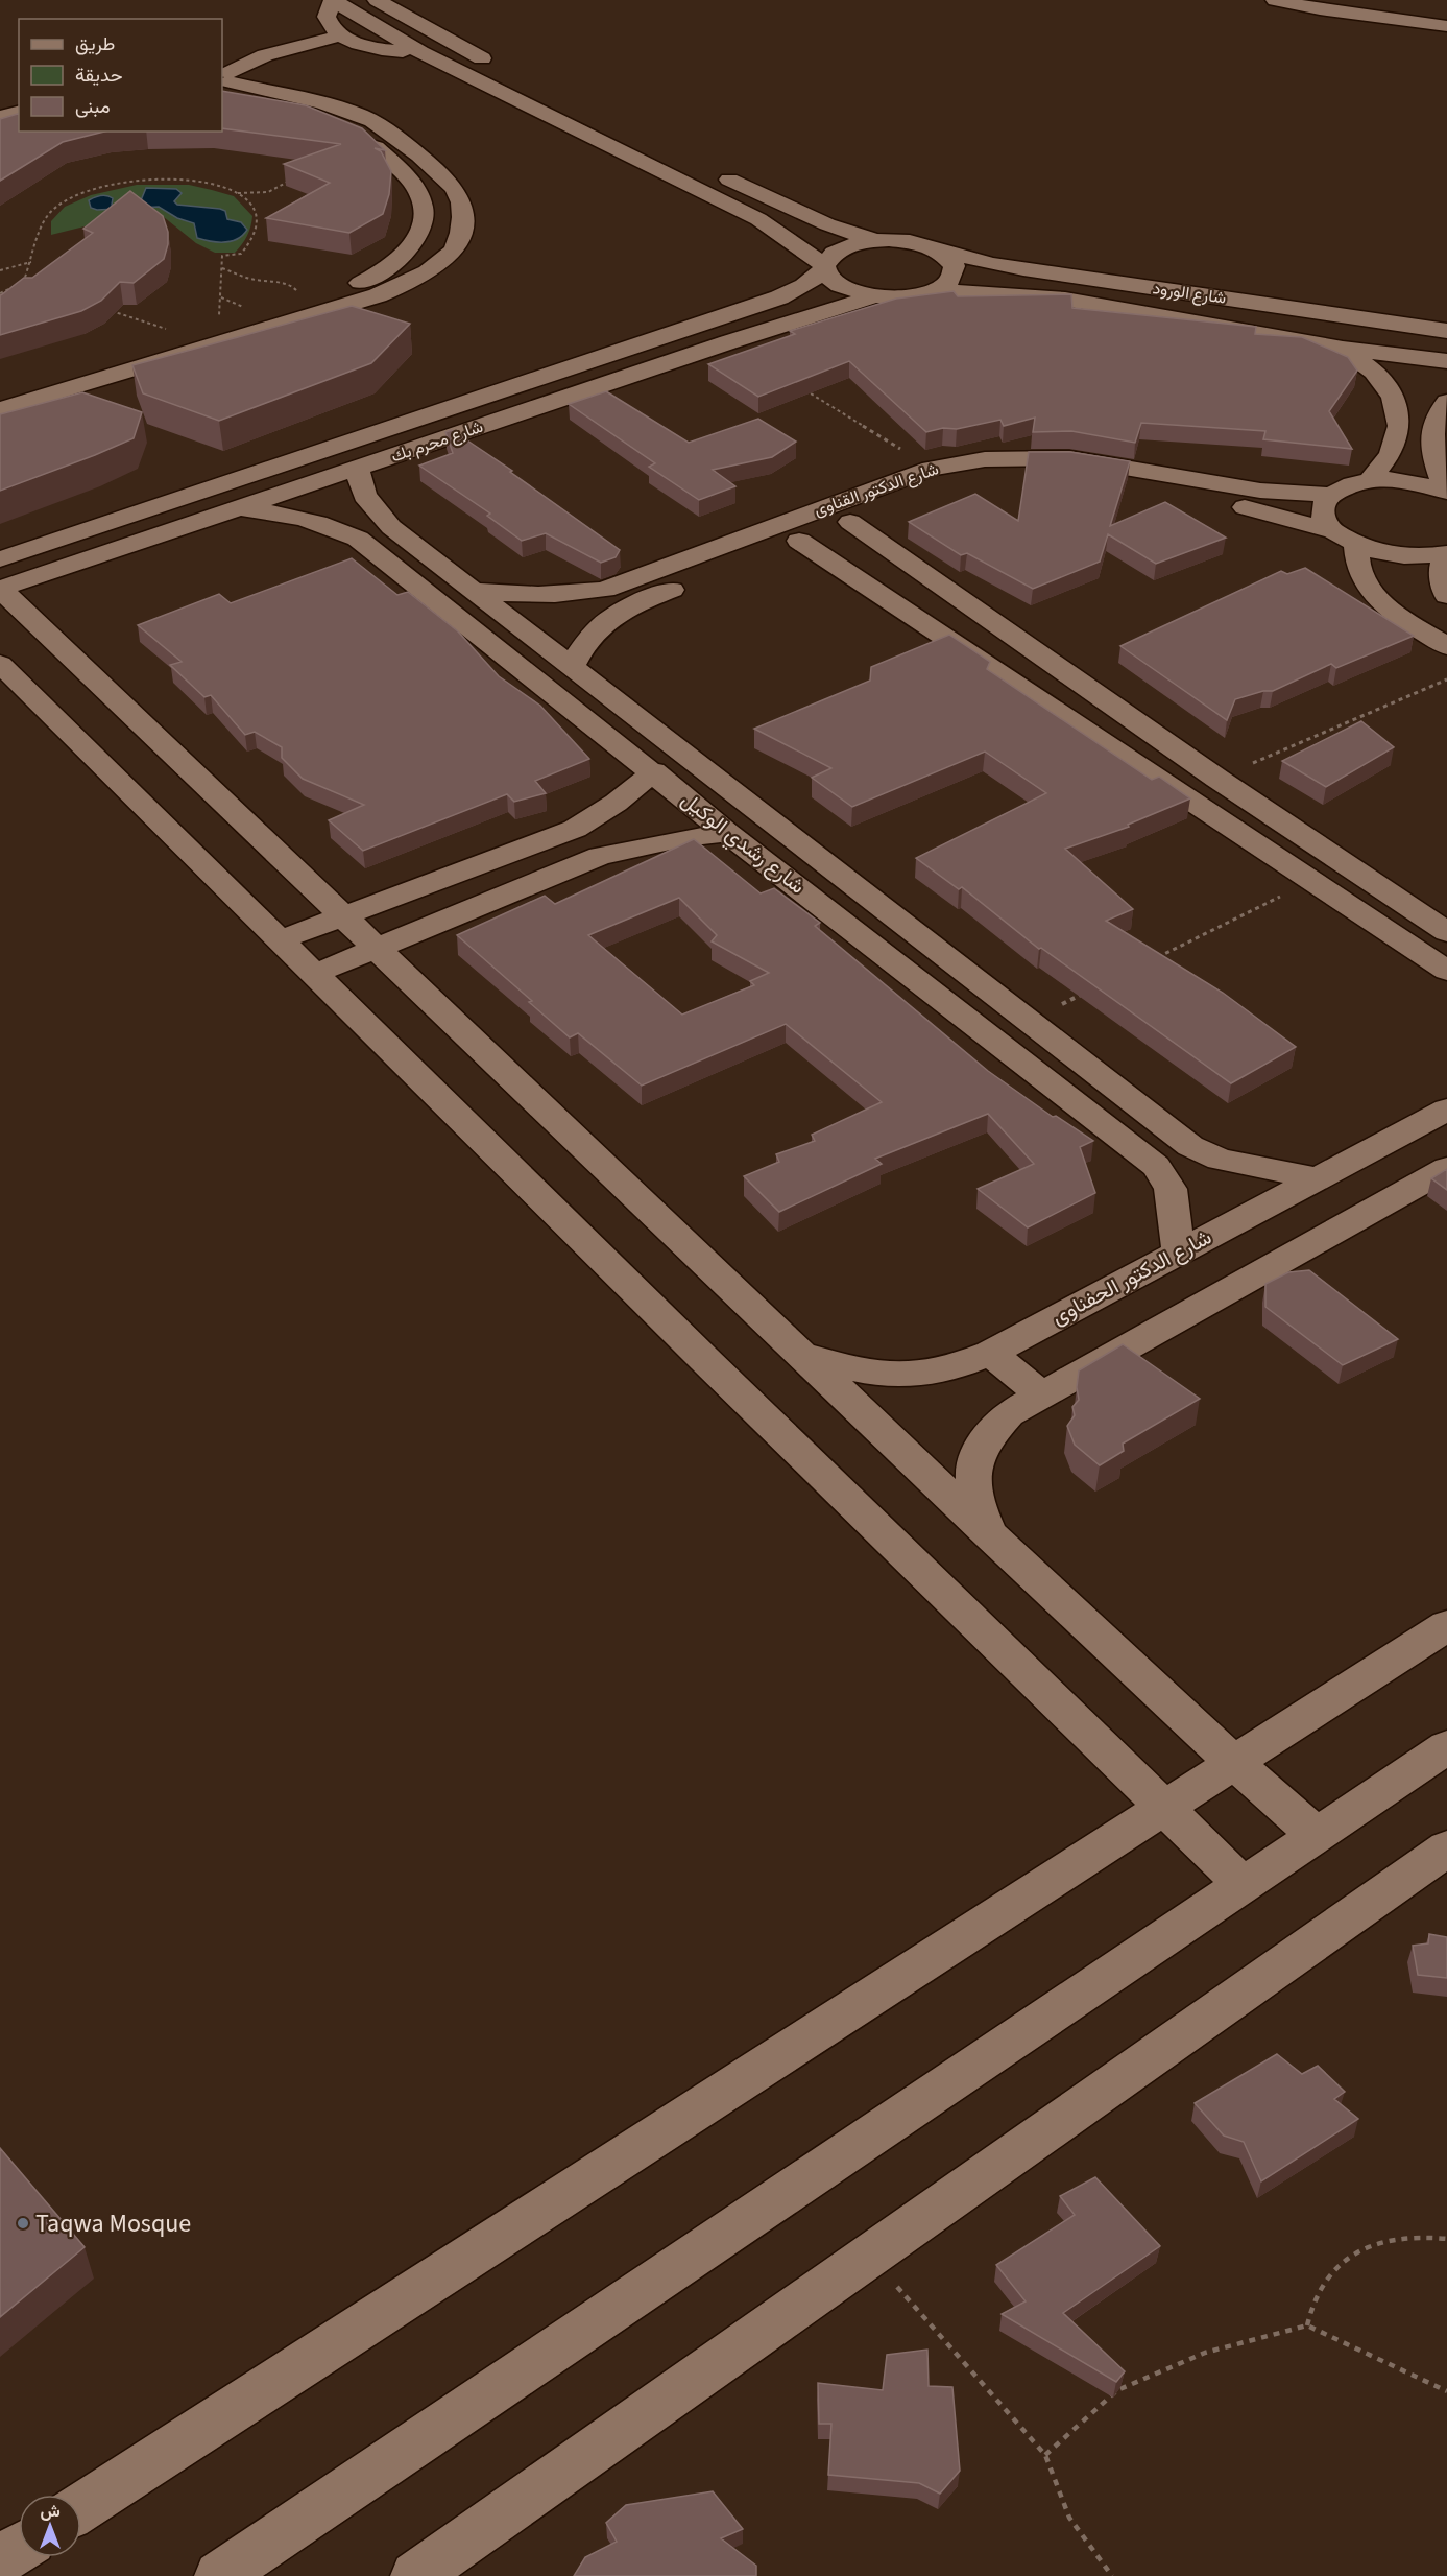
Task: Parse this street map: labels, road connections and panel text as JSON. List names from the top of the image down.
{
  "streets": {
    "street": [
      "شارع الورود",
      "شارع محرم بك",
      "شارع الدكتور القناوى",
      "شارع رشدي الوكيل",
      "شارع الدكتور الحفناوى"
    ]
  },
  "crossings": [
    ["شارع الورود", "شارع محرم بك"],
    ["شارع محرم بك", "شارع رشدي الوكيل"],
    ["شارع الدكتور القناوى", "شارع رشدي الوكيل"],
    ["شارع رشدي الوكيل", "شارع الدكتور الحفناوى"]
  ],
  "places": ["Taqwa Mosque"],
  "legend": ["طريق", "حديقة", "مبنى"],
  "north": "top"
}
